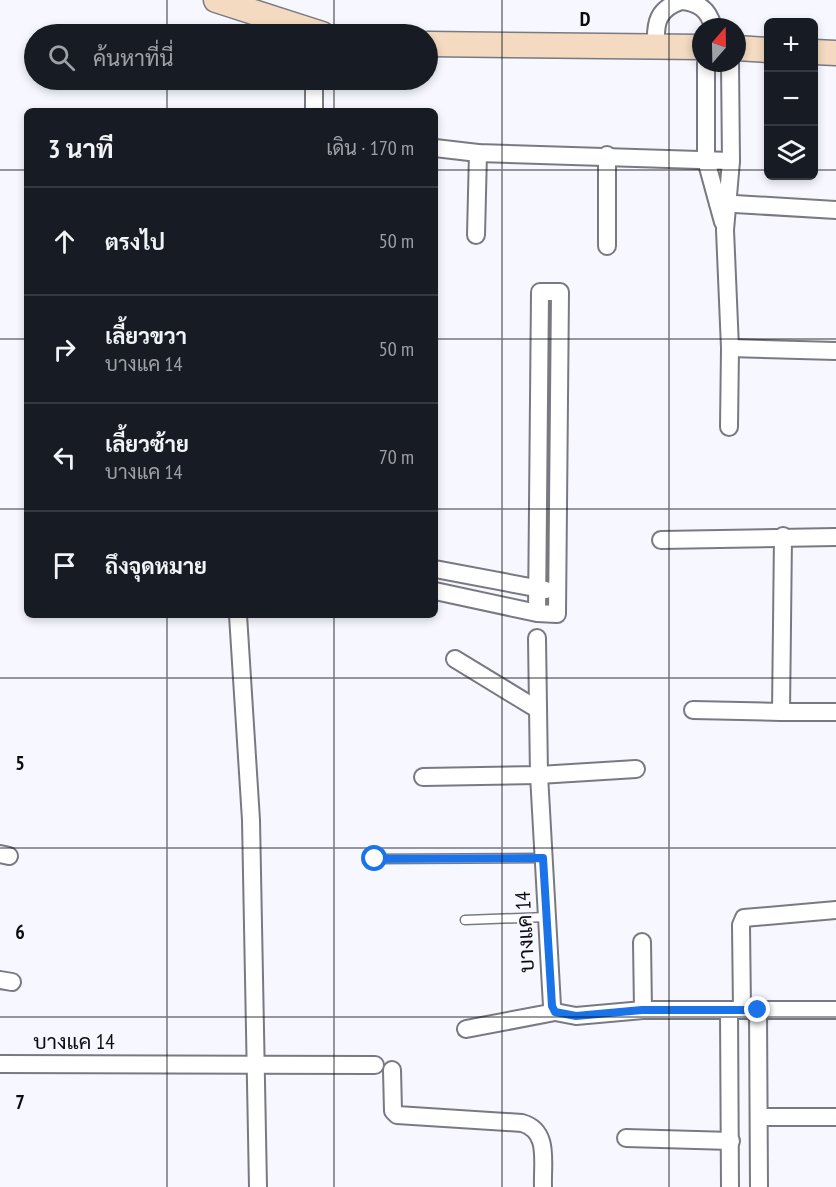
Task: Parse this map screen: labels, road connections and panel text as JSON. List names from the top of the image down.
{
  "streets": {
    "street": ["บางแค 14"]
  },
  "north": "top",
  "page": {
    "map_buttons": ["+", "−"],
    "search": "ค้นหาที่นี่",
    "heading": ["3 นาที", "เดิน · 170 m"],
    "list": [
      ["ตรงไป", "50 m"],
      ["เลี้ยวขวา", "บางแค 14", "50 m"],
      ["เลี้ยวซ้าย", "บางแค 14", "70 m"],
      "ถึงจุดหมาย"
    ]
  },
  "grid": {
    "columns": ["D"],
    "rows": ["5", "6", "7"]
  }
}
